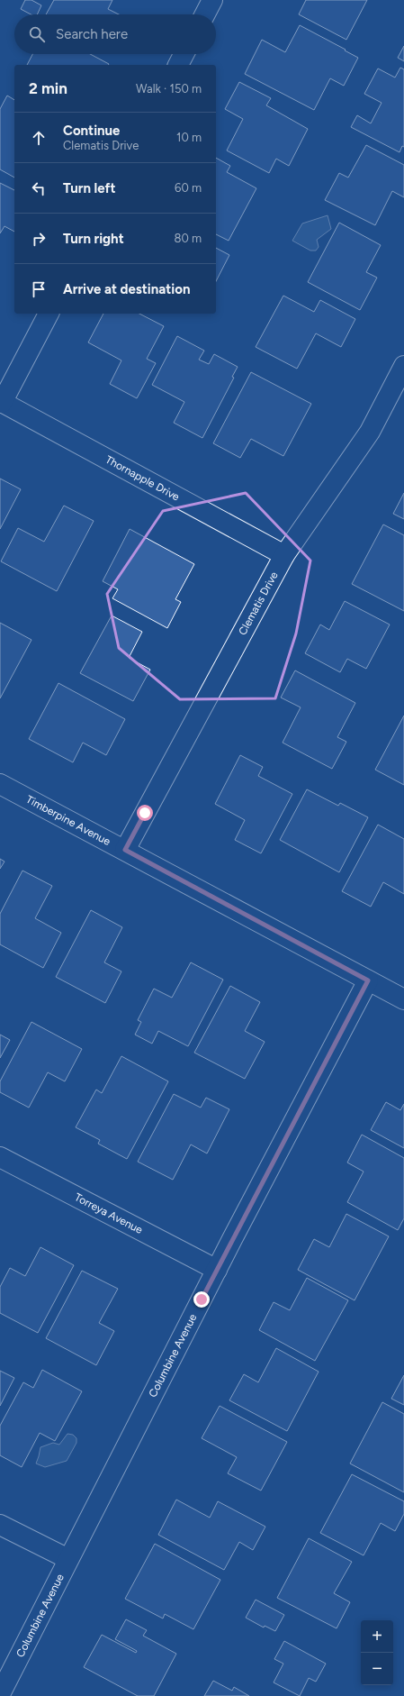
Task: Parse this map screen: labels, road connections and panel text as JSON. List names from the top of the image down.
{
  "streets": {
    "street": [
      "Thornapple Drive",
      "Clematis Drive",
      "Timberpine Avenue",
      "Torreya Avenue",
      "Columbine Avenue"
    ]
  },
  "crossings": [
    ["Thornapple Drive", "Clematis Drive"],
    ["Clematis Drive", "Timberpine Avenue"],
    ["Timberpine Avenue", "Columbine Avenue"],
    ["Torreya Avenue", "Columbine Avenue"]
  ],
  "page": {
    "search": "Search here",
    "heading": ["2 min", "Walk · 150 m"],
    "list": [
      ["Continue", "Clematis Drive", "10 m"],
      ["Turn left", "60 m"],
      ["Turn right", "80 m"],
      "Arrive at destination"
    ],
    "map_buttons": ["+", "−"]
  }
}
